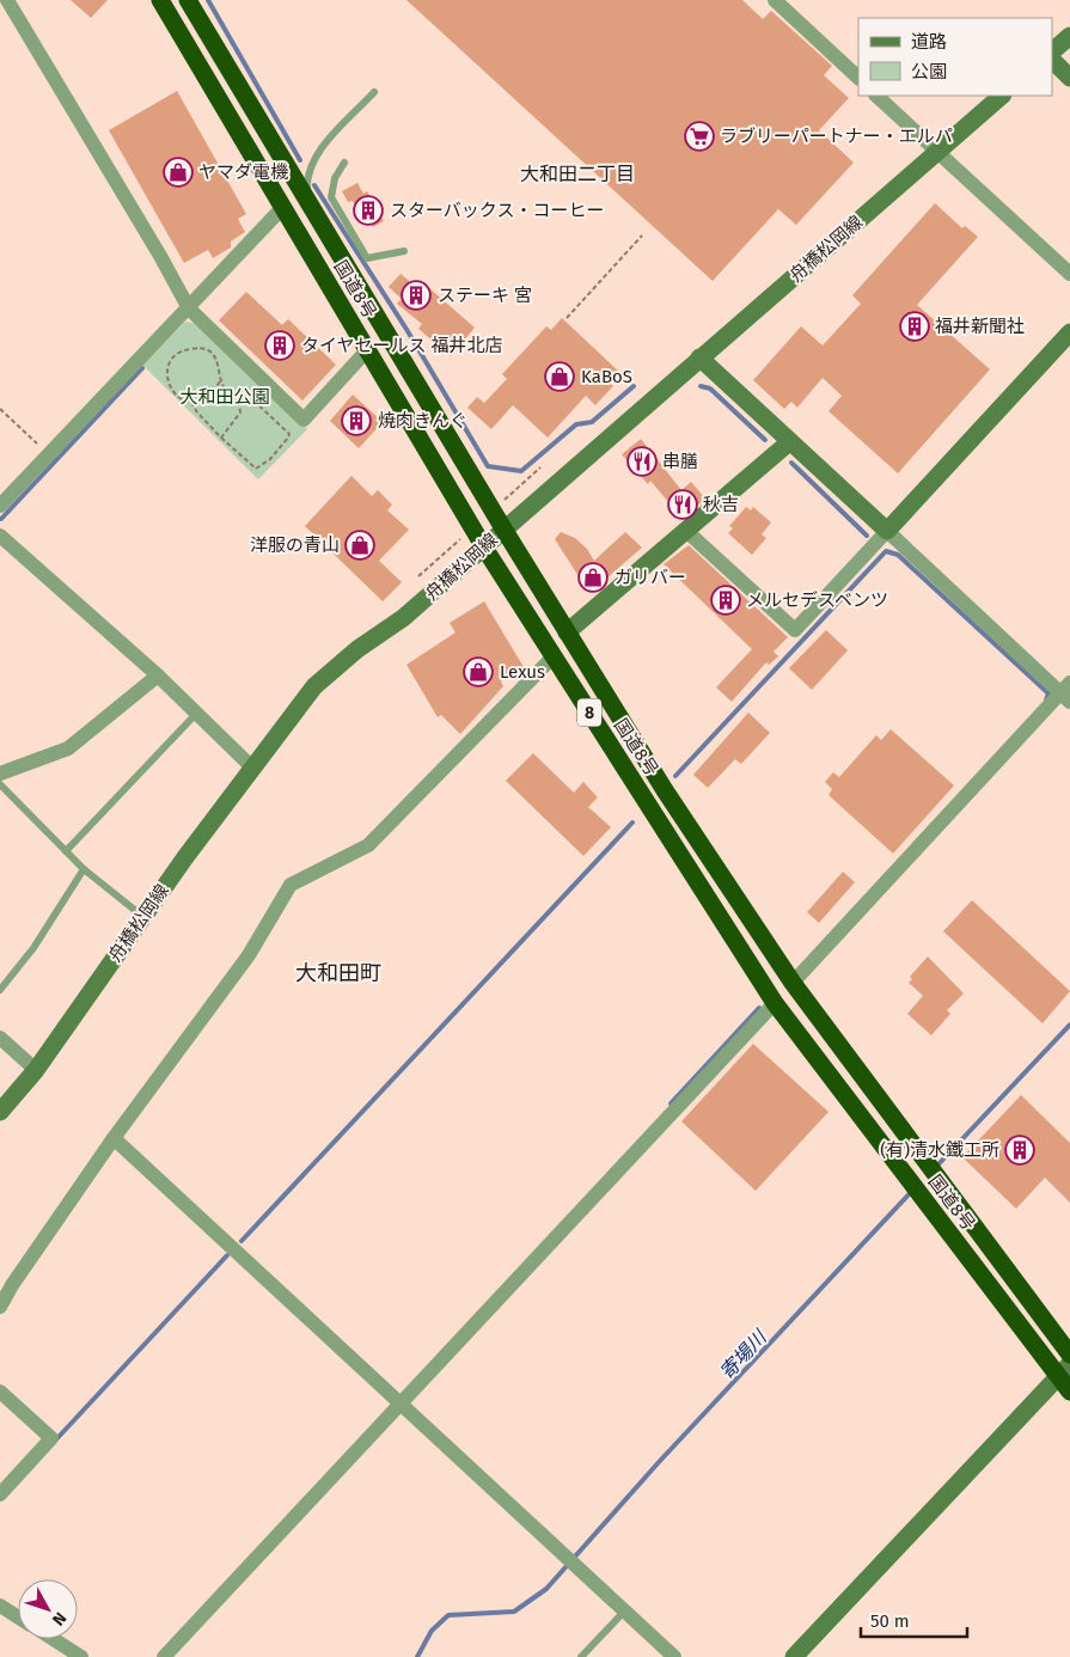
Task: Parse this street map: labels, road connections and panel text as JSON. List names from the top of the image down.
{
  "streets": {
    "highway": ["国道8号", "8"],
    "main road": ["舟橋松岡線"]
  },
  "crossings": [
    ["舟橋松岡線", "国道8号"]
  ],
  "districts": ["大和田二丁目", "大和田町"],
  "water": ["寄場川"],
  "parks": ["大和田公園"],
  "places": {
    "supermarket": ["ラブリーパートナー・エルパ"],
    "shop": [
      "ヤマダ電機",
      "KaBoS",
      "洋服の青山",
      "ガリバー",
      "Lexus"
    ],
    "building": [
      "スターバックス・コーヒー",
      "ステーキ 宮",
      "福井新聞社",
      "タイヤセールス 福井北店",
      "焼肉きんぐ",
      "メルセデスベンツ",
      "(有)清水鐵工所"
    ],
    "restaurant": ["串膳", "秋吉"]
  },
  "legend": ["道路", "公園"],
  "scale_bar": "50 m",
  "north": "bottom right"
}
